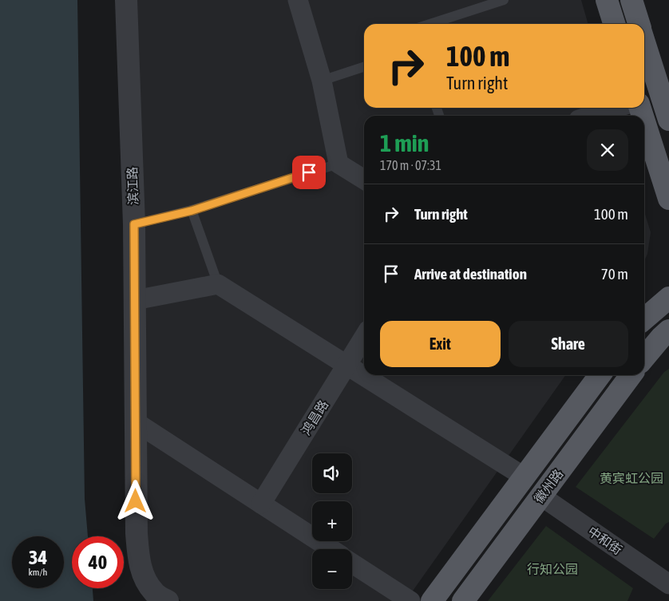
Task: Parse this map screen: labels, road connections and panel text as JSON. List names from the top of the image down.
{
  "streets": {
    "main road": ["徽州路"],
    "street": ["滨江路", "鸿昌路", "中和街"]
  },
  "crossings": [
    ["徽州路", "中和街"]
  ],
  "parks": ["黄宾虹公园", "行知公园"],
  "page": {
    "turn": ["100 m", "Turn right"],
    "heading": ["1 min", "170 m · 07:31"],
    "list": [
      {
        "name": "Turn right",
        "value": "100 m"
      },
      {
        "name": "Arrive at destination",
        "value": "70 m"
      }
    ],
    "buttons": ["Exit", "Share"],
    "map_buttons": ["+", "−"],
    "speed": "34 km/h",
    "limit": "40"
  }
}
